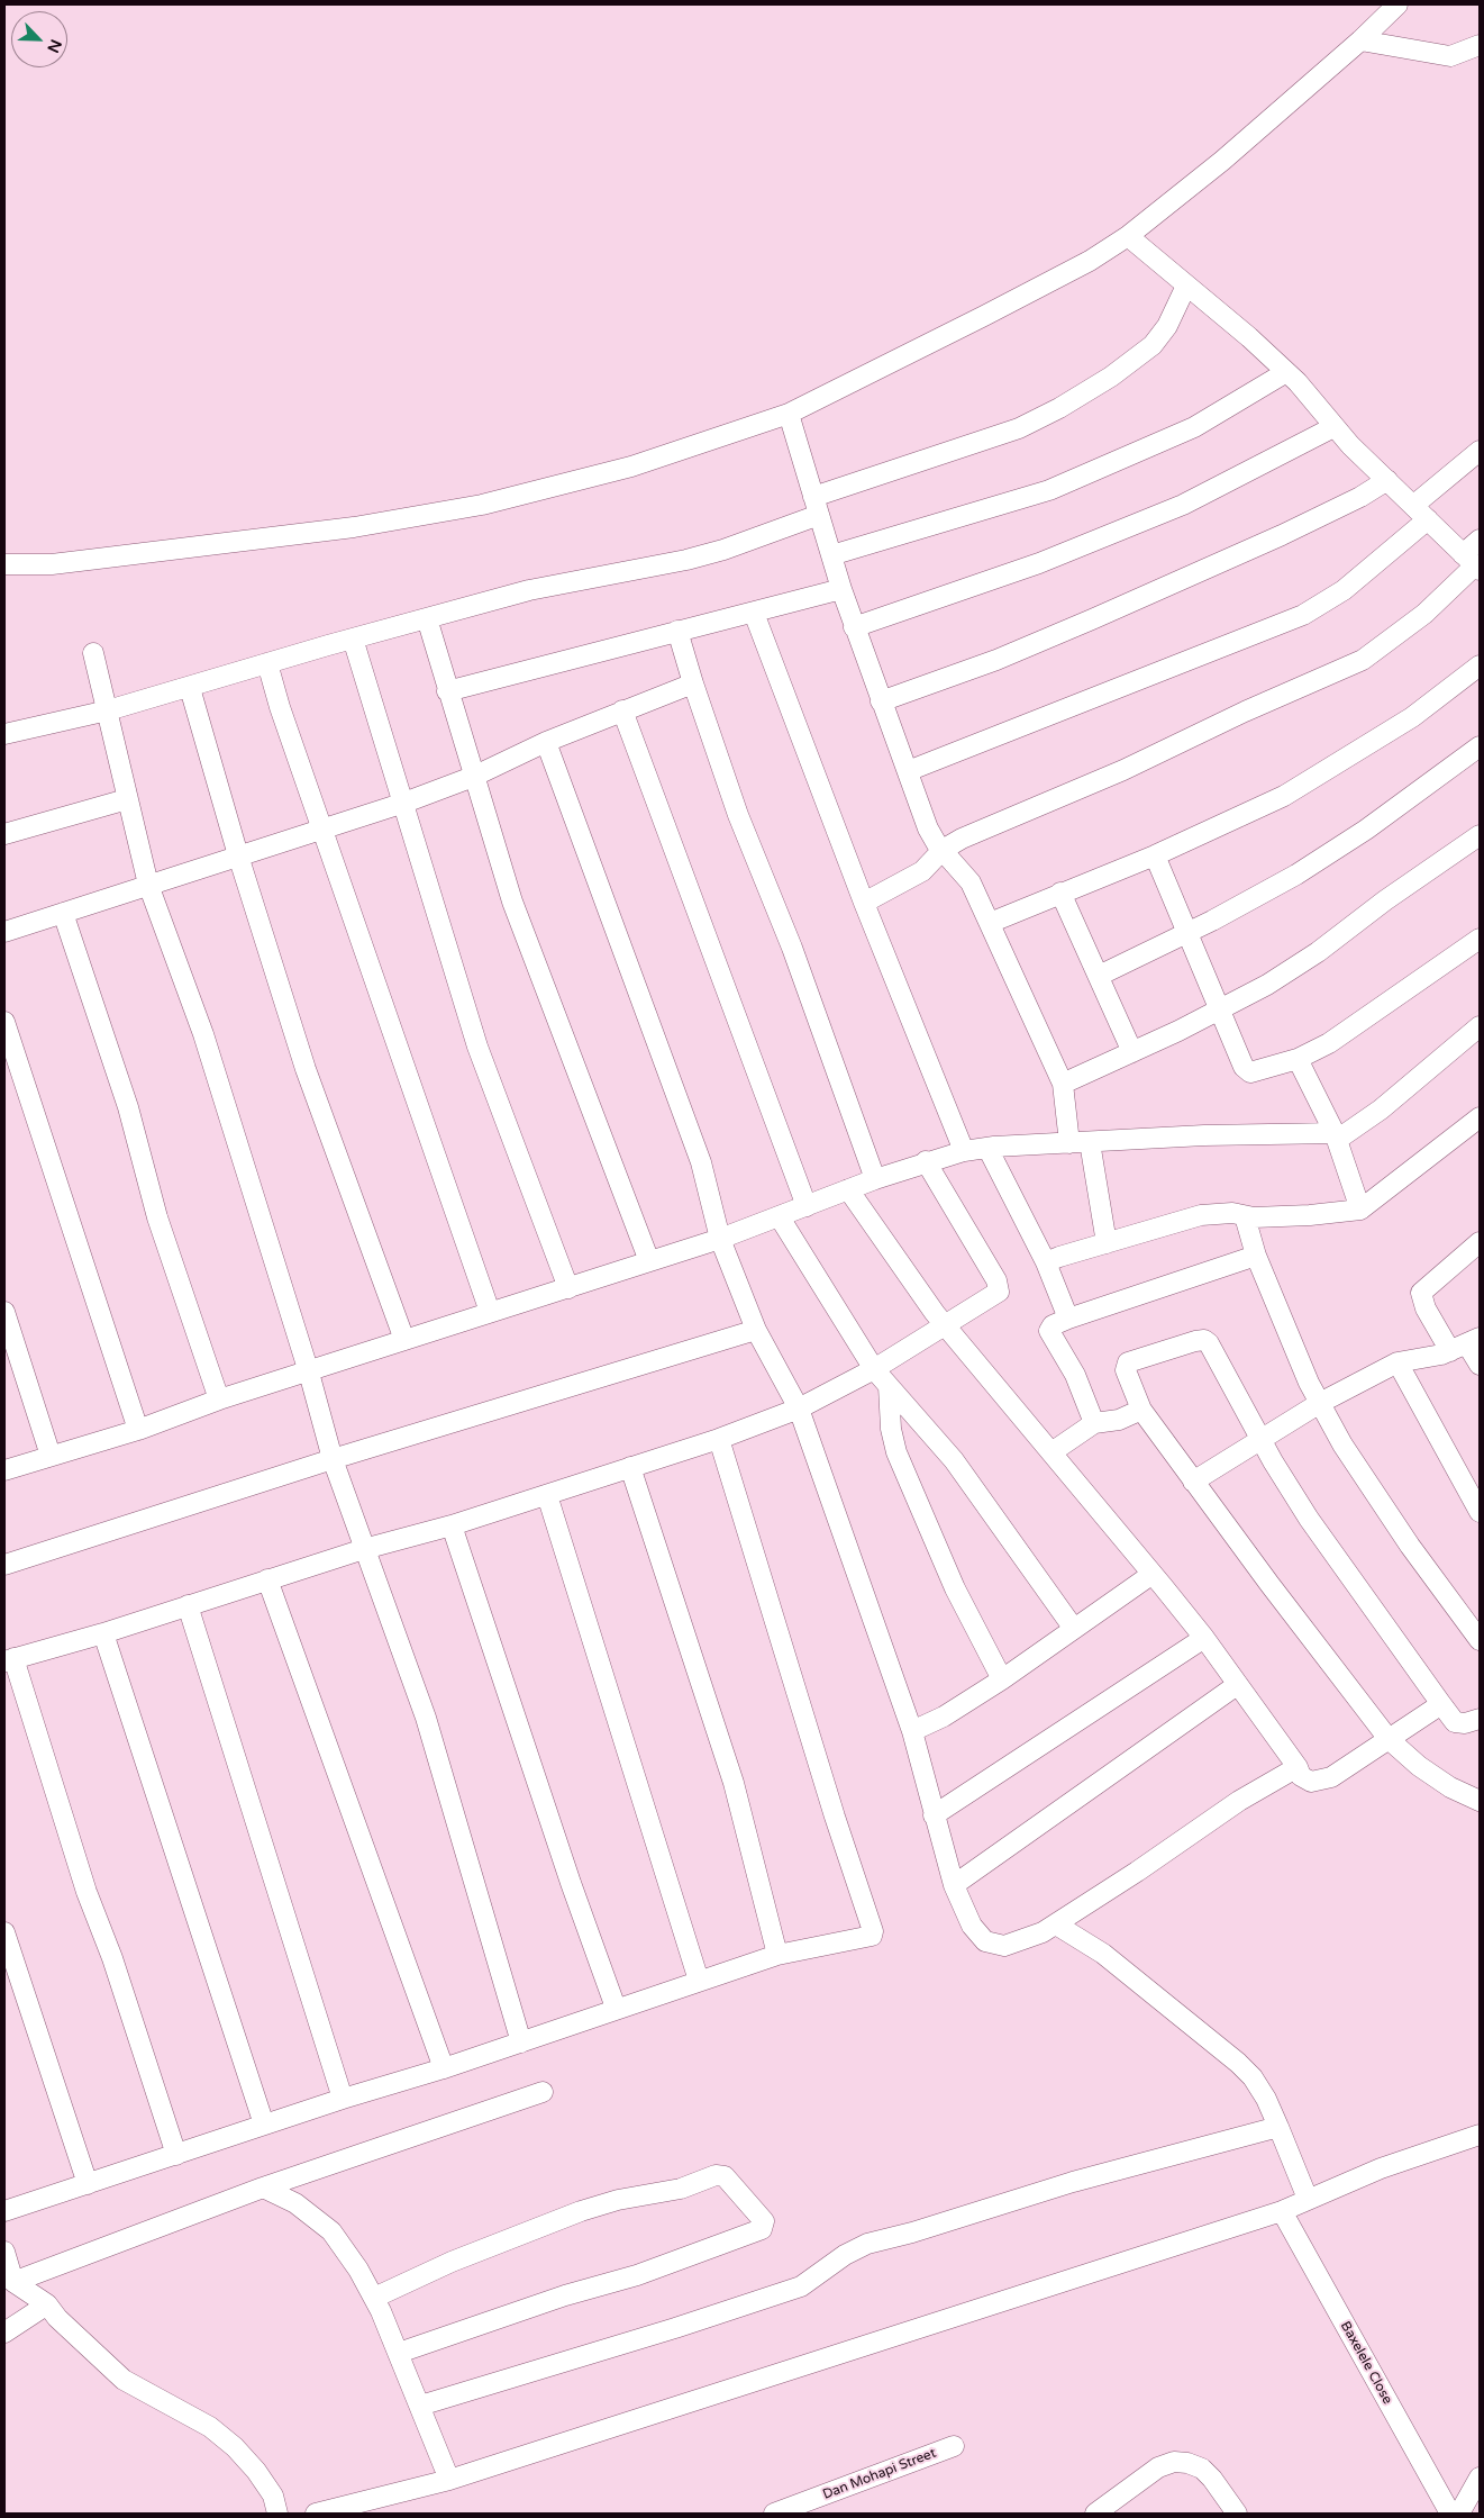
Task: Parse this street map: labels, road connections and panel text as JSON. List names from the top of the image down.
{
  "streets": {
    "street": ["Baxelele Close", "Dan Mohapi Street"]
  },
  "north": "bottom right"
}
